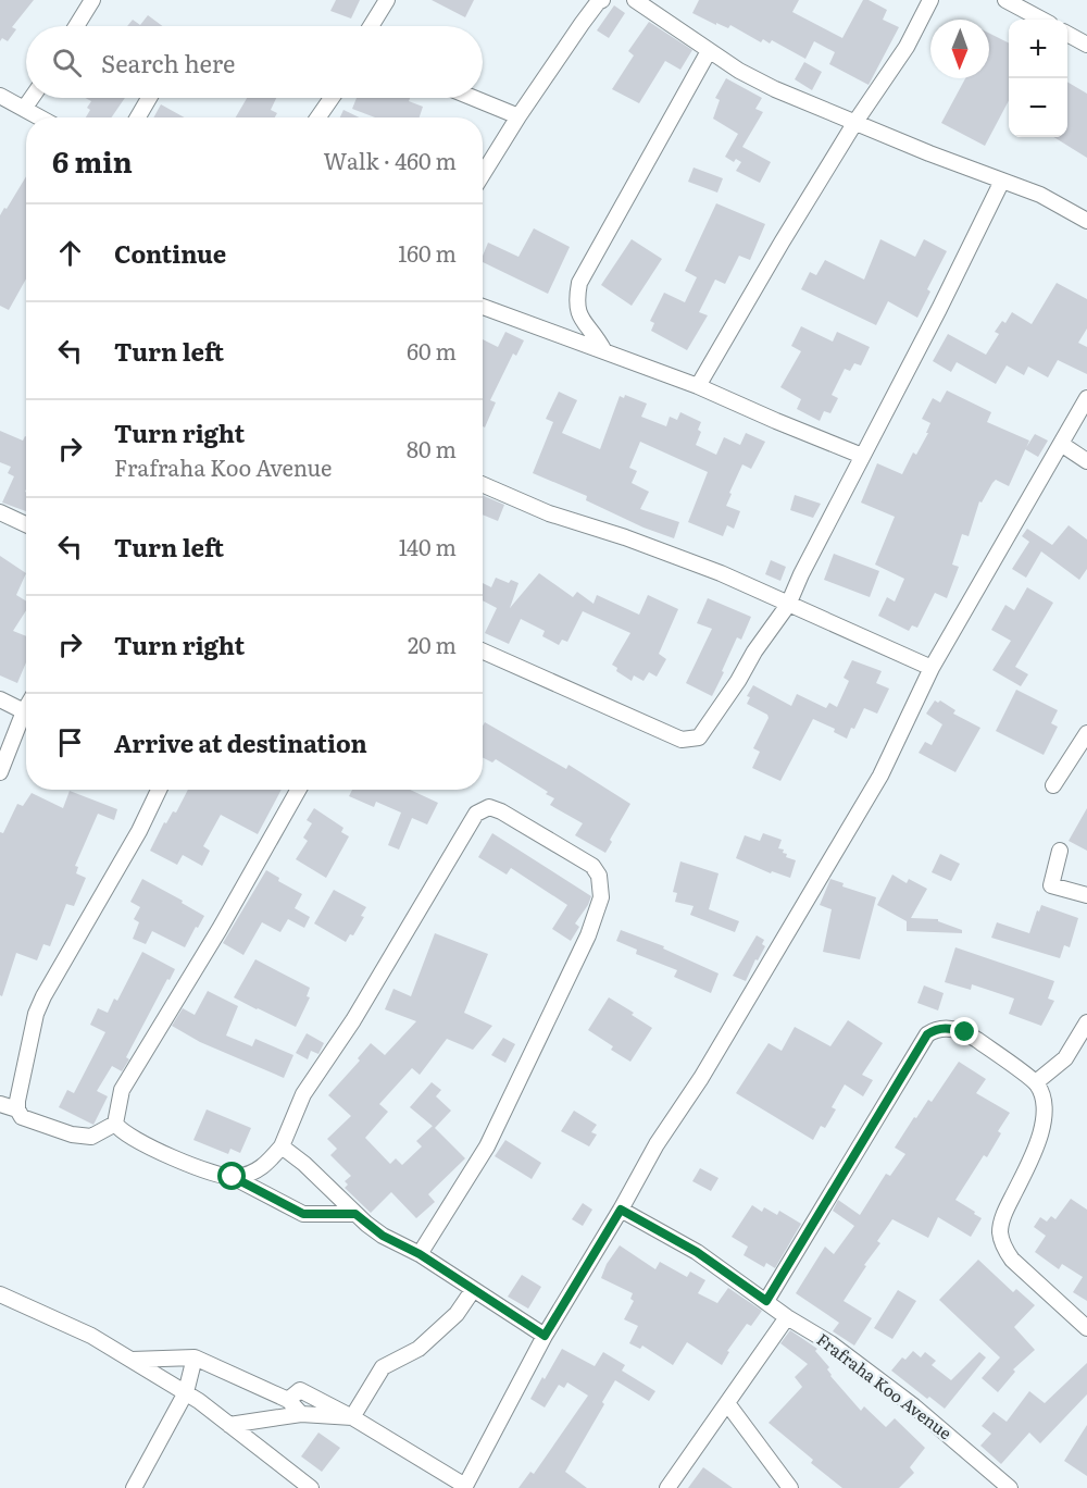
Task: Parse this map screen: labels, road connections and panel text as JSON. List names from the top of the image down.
{
  "streets": {
    "street": ["Frafraha Koo Avenue"]
  },
  "north": "bottom",
  "page": {
    "map_buttons": ["+", "−"],
    "search": "Search here",
    "heading": ["6 min", "Walk · 460 m"],
    "list": [
      ["Continue", "160 m"],
      ["Turn left", "60 m"],
      ["Turn right", "Frafraha Koo Avenue", "80 m"],
      ["Turn left", "140 m"],
      ["Turn right", "20 m"],
      "Arrive at destination"
    ]
  }
}
